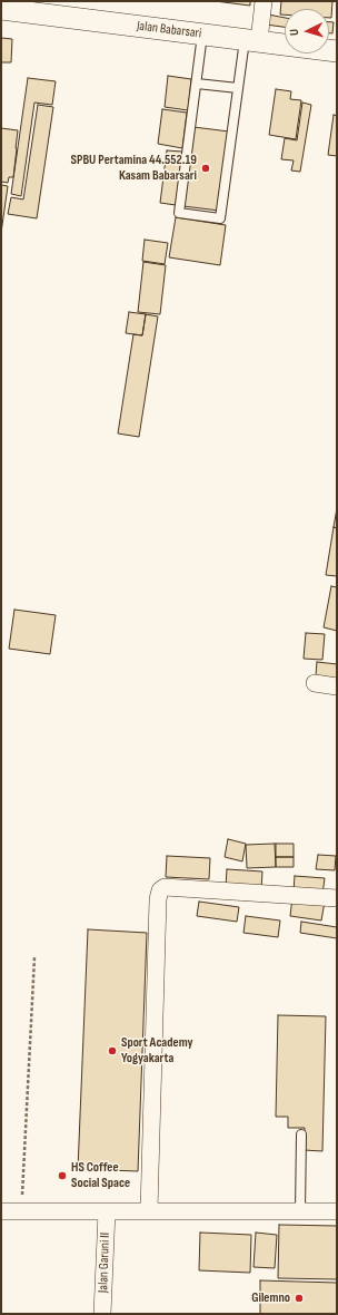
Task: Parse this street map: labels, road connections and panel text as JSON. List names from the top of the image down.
{
  "streets": {
    "street": ["Jalan Babarsari", "Jalan Garuni II"]
  },
  "places": [
    "SPBU Pertamina 44.552.19 Kasam Babarsari",
    "Sport Academy Yogyakarta",
    "HS Coffee Social Space",
    "Gilemno"
  ],
  "north": "left"
}
